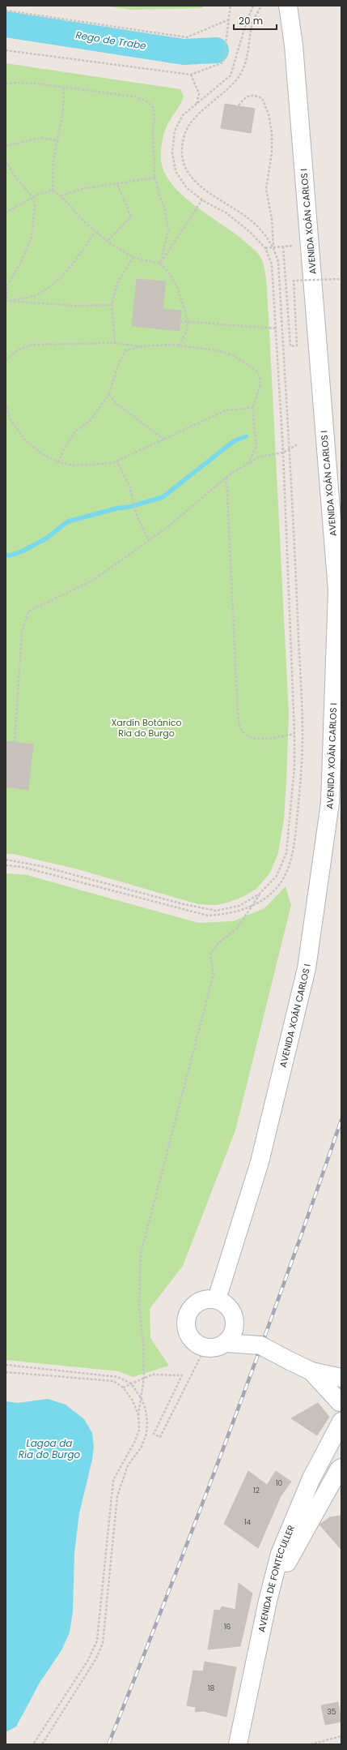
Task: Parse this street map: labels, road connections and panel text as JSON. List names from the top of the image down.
{
  "streets": {
    "street": ["AVENIDA XOÁN CARLOS I", "AVENIDA DE FONTECULLER"]
  },
  "water": ["Rego de Trabe", "Lagoa da Ría do Burgo"],
  "parks": ["Xardín Botánico Ría do Burgo"],
  "house_numbers": [
    "10",
    "12",
    "14",
    "16",
    "18",
    "35"
  ],
  "scale_bar": "20 m"
}
